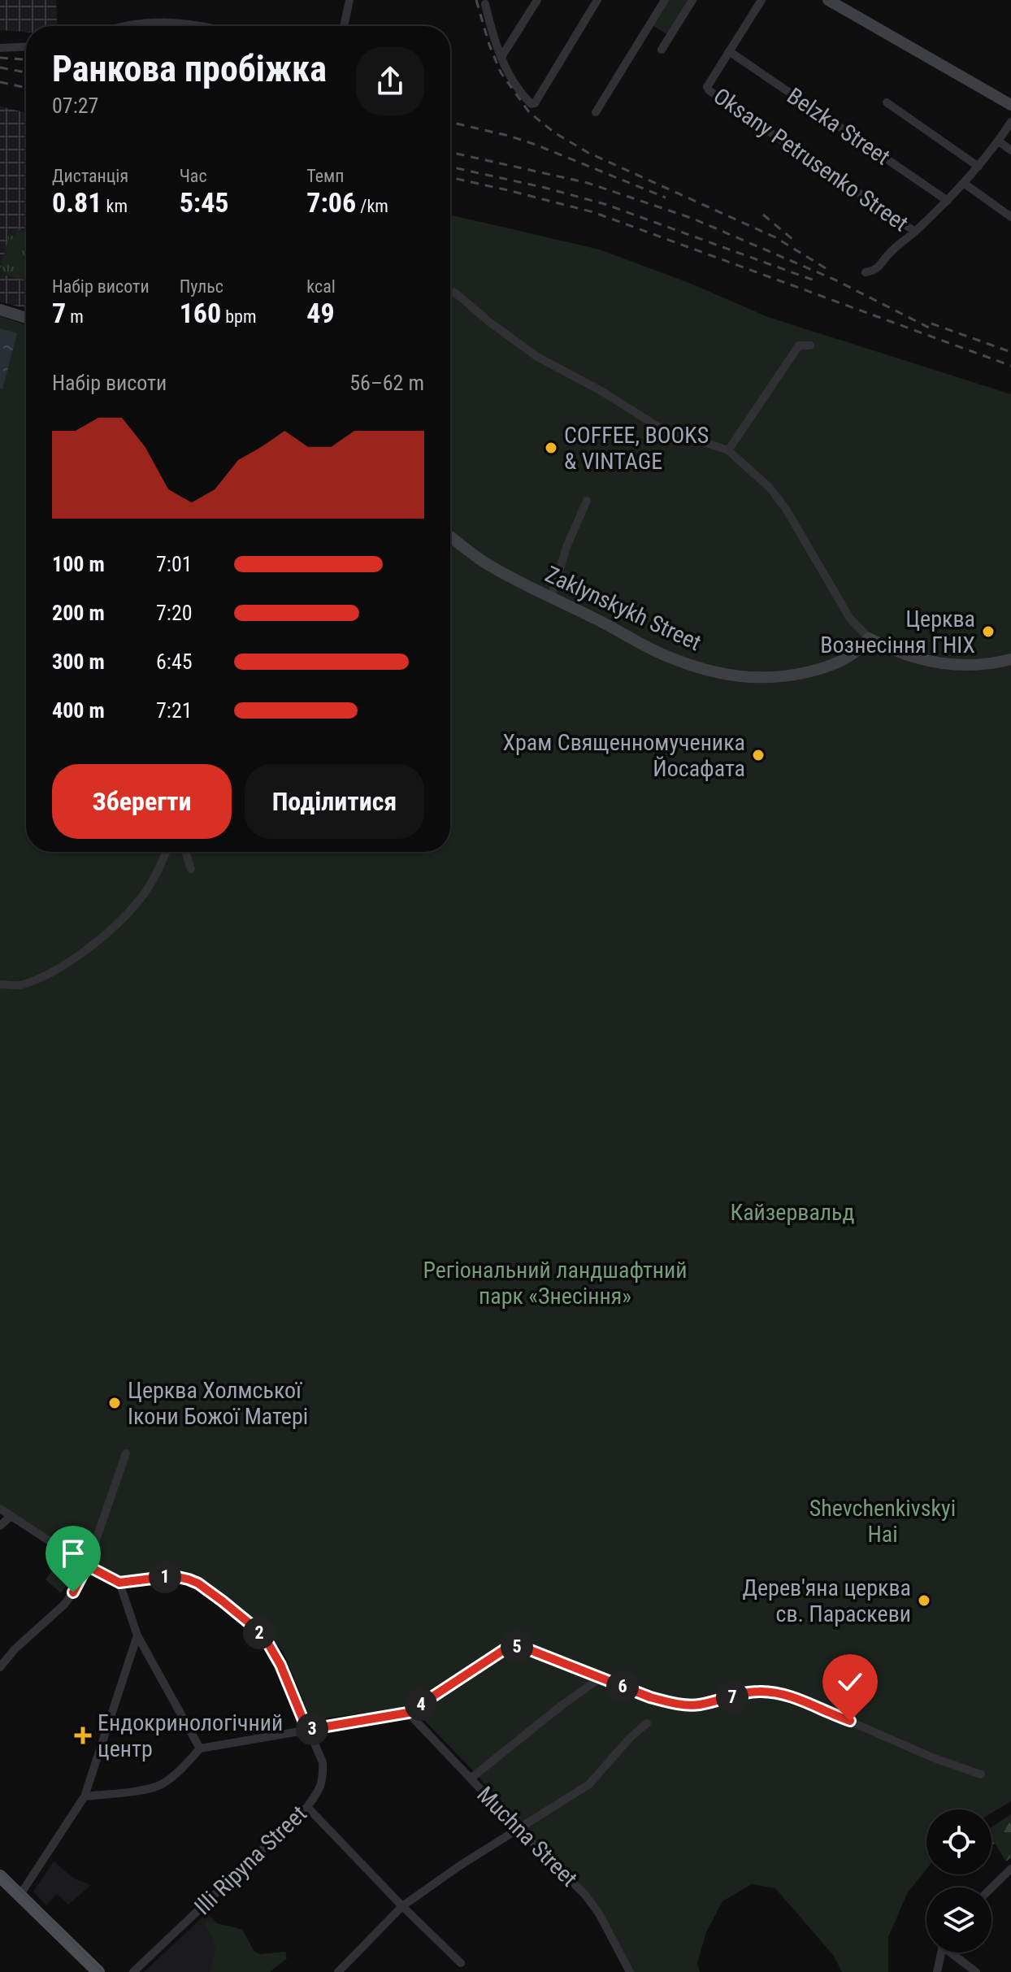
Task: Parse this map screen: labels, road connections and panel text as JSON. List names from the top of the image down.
{
  "streets": {
    "street": [
      "Belzka Street",
      "Oksany Petrusenko Street",
      "Zaklynskykh Street",
      "Muchna Street",
      "Illi Ripyna Street"
    ]
  },
  "crossings": [
    ["Belzka Street", "Oksany Petrusenko Street"]
  ],
  "parks": ["Кайзервальд", "Регіональний ландшафтний парк «Знесіння»", "Shevchenkivskyi Hai"],
  "places": {
    "other": [
      "COFFEE, BOOKS & VINTAGE",
      "Церква Вознесіння ГНІХ",
      "Храм Священномученика Йосафата",
      "Церква Холмської Ікони Божої Матері",
      "Дерев'яна церква св. Параскеви"
    ],
    "health": ["Ендокринологічний центр"]
  },
  "page": {
    "heading": ["Ранкова пробіжка", "07:27"],
    "stats": [
      ["Дистанція", "0.81 km"],
      ["Час", "5:45"],
      ["Темп", "7:06 /km"],
      ["Набір висоти", "7 m"],
      ["Пульс", "160 bpm"],
      ["kcal", "49"]
    ],
    "chart": ["Набір висоти", "56–62 m"],
    "list": [
      {
        "name": "100 m",
        "note": "7:01"
      },
      {
        "name": "200 m",
        "note": "7:20"
      },
      {
        "name": "300 m",
        "note": "6:45"
      },
      {
        "name": "400 m",
        "note": "7:21"
      }
    ],
    "buttons": ["Зберегти", "Поділитися"],
    "pins": [
      "1",
      "2",
      "5",
      "6",
      "7",
      "4",
      "3"
    ]
  }
}
